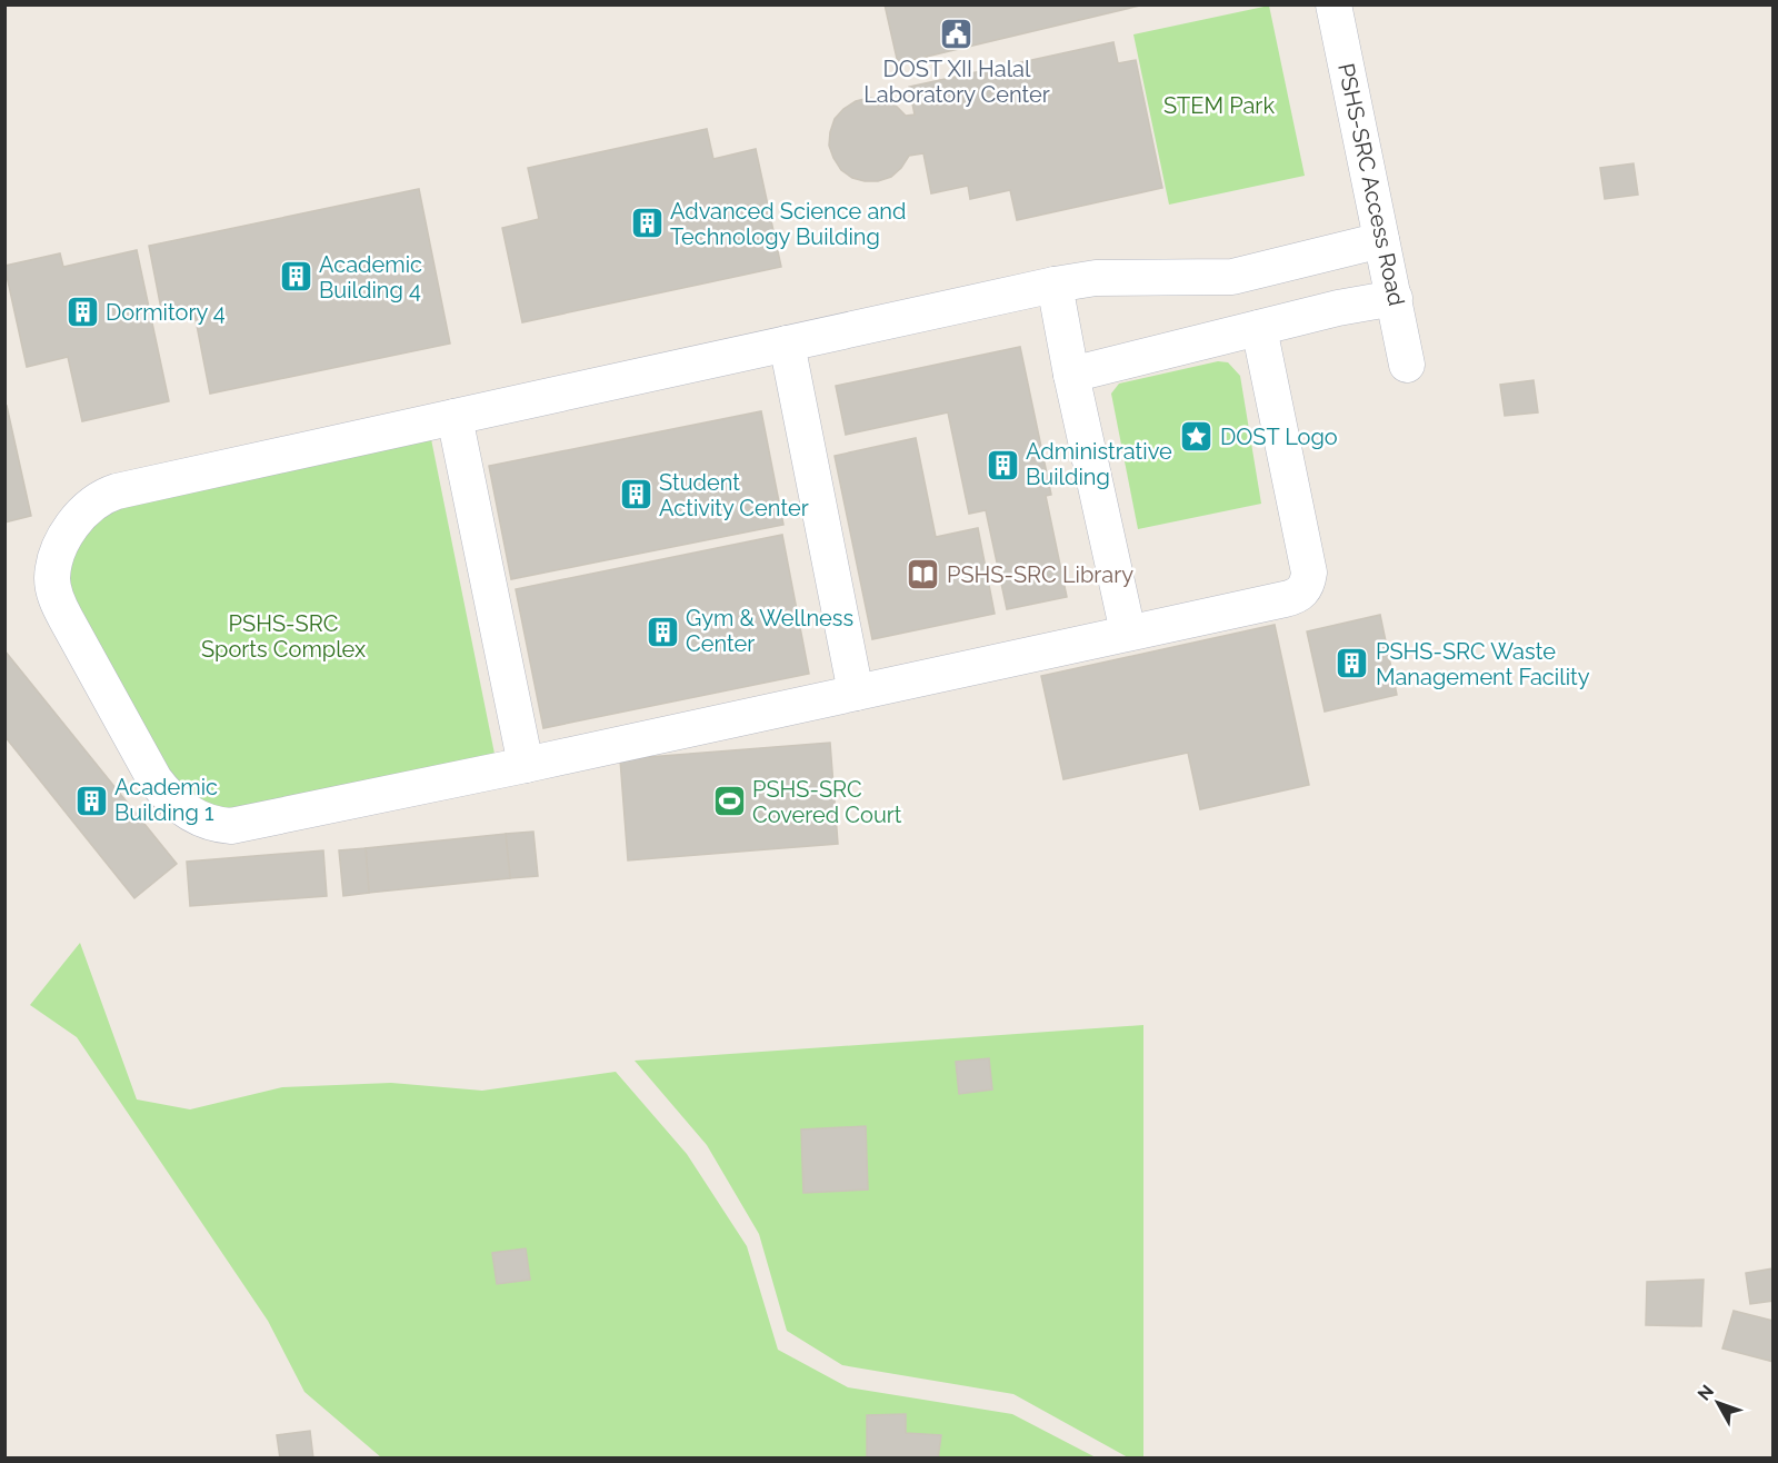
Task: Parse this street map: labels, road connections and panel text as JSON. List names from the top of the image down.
{
  "streets": {
    "street": ["PSHS-SRC Access Road"]
  },
  "parks": ["STEM Park", "PSHS-SRC Sports Complex"],
  "places": {
    "public building": ["DOST XII Halal Laboratory Center"],
    "building": [
      "Advanced Science and Technology Building",
      "Academic Building 4",
      "Dormitory 4",
      "Administrative Building",
      "Student Activity Center",
      "Gym & Wellness Center",
      "PSHS-SRC Waste Management Facility",
      "Academic Building 1"
    ],
    "place": ["DOST Logo"],
    "library": ["PSHS-SRC Library"],
    "sports": ["PSHS-SRC Covered Court"]
  },
  "north": "top left"
}
